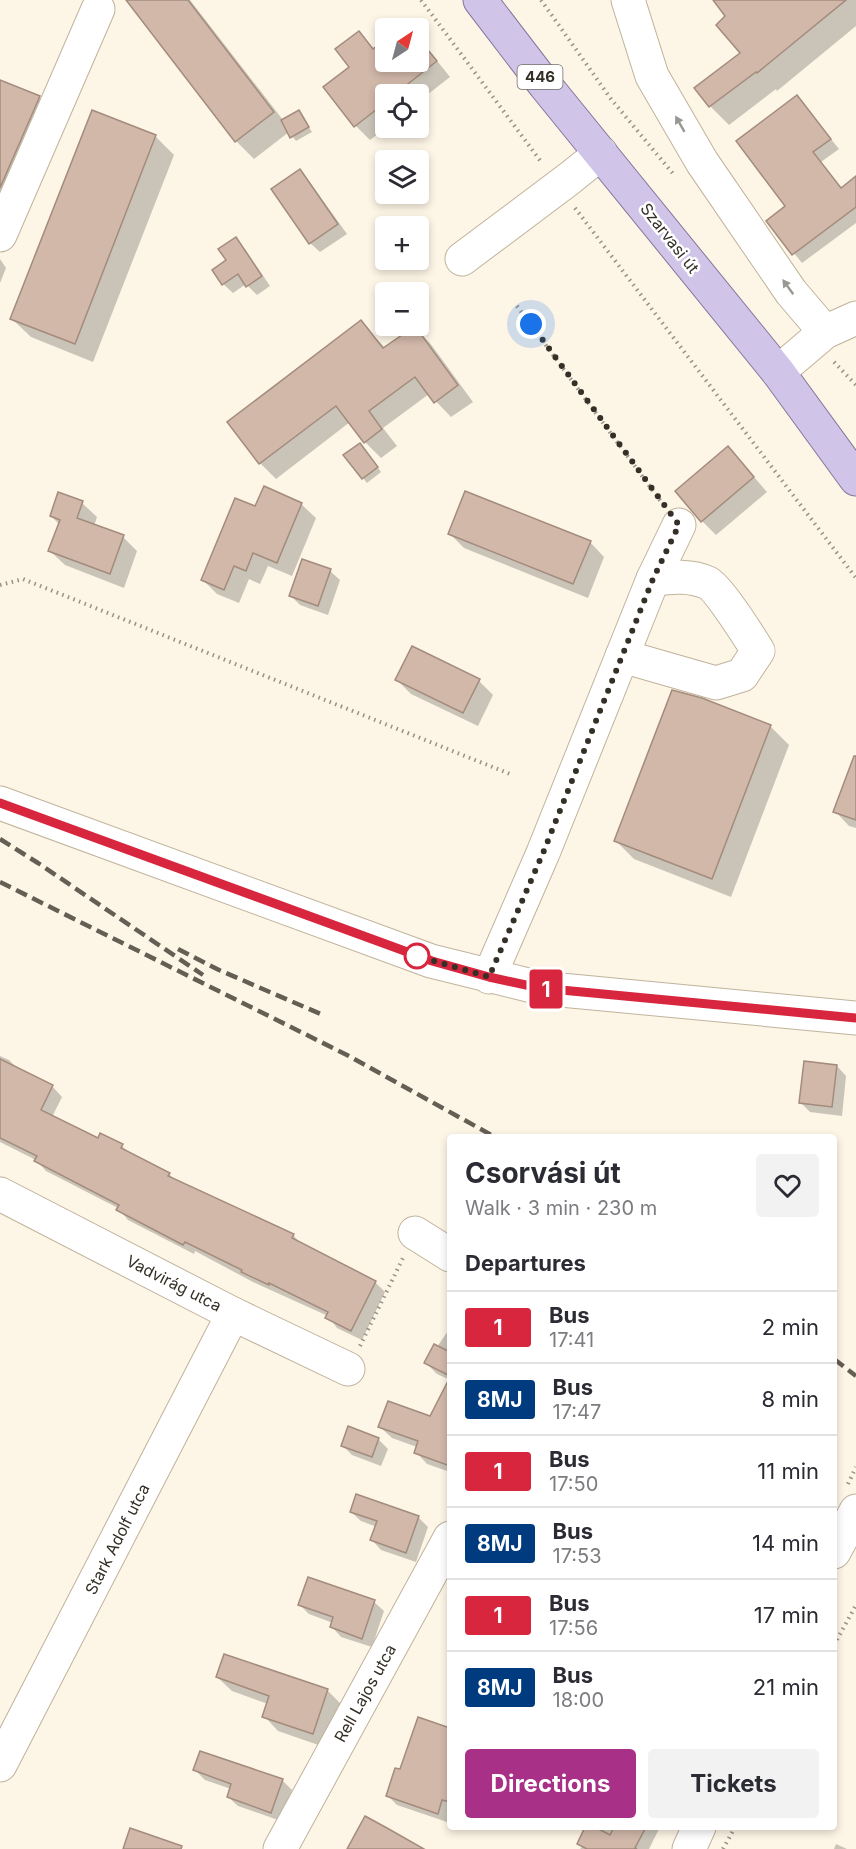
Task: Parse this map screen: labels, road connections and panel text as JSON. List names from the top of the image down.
{
  "streets": {
    "main road": ["446", "Szarvasi út"],
    "street": ["Vadvirág utca", "Stark Adolf utca", "Rell Lajos utca"]
  },
  "crossings": [
    ["Vadvirág utca", "Stark Adolf utca"]
  ],
  "lines": ["bus line 1"],
  "north": "top right",
  "page": {
    "on_map": "1",
    "map_buttons": ["+", "−"],
    "heading": [
      ["Csorvási út", "Walk · 3 min · 230 m"],
      "Departures"
    ],
    "list": [
      {
        "mark": "1",
        "name": "Bus",
        "note": "17:41",
        "value": "2 min"
      },
      {
        "mark": "8MJ",
        "name": "Bus",
        "note": "17:47",
        "value": "8 min"
      },
      {
        "mark": "1",
        "name": "Bus",
        "note": "17:50",
        "value": "11 min"
      },
      {
        "mark": "8MJ",
        "name": "Bus",
        "note": "17:53",
        "value": "14 min"
      },
      {
        "mark": "1",
        "name": "Bus",
        "note": "17:56",
        "value": "17 min"
      },
      {
        "mark": "8MJ",
        "name": "Bus",
        "note": "18:00",
        "value": "21 min"
      }
    ],
    "buttons": ["Directions", "Tickets"]
  }
}
